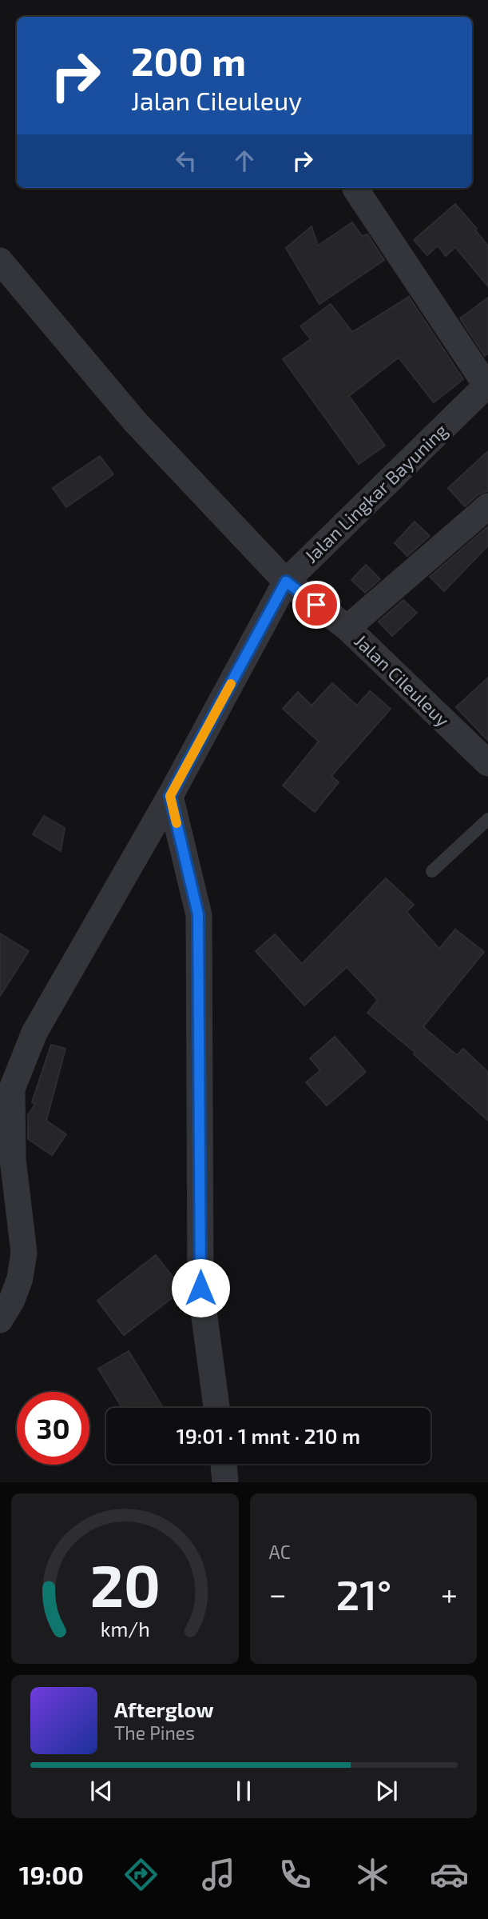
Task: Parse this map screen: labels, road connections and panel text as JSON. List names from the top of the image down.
{
  "streets": {
    "street": ["Jalan Lingkar Bayuning", "Jalan Cileuleuy"]
  },
  "crossings": [
    ["Jalan Lingkar Bayuning", "Jalan Cileuleuy"]
  ],
  "page": {
    "turn": ["200 m", "Jalan Cileuleuy"],
    "limit": "30",
    "trip": "19:01 · 1 mnt · 210 m",
    "tile": "AC",
    "heat": ["−", "21°", "+"],
    "song": ["Afterglow", "The Pines"],
    "tabs": "19:00",
    "gauge": ["20", "km/h"]
  }
}
